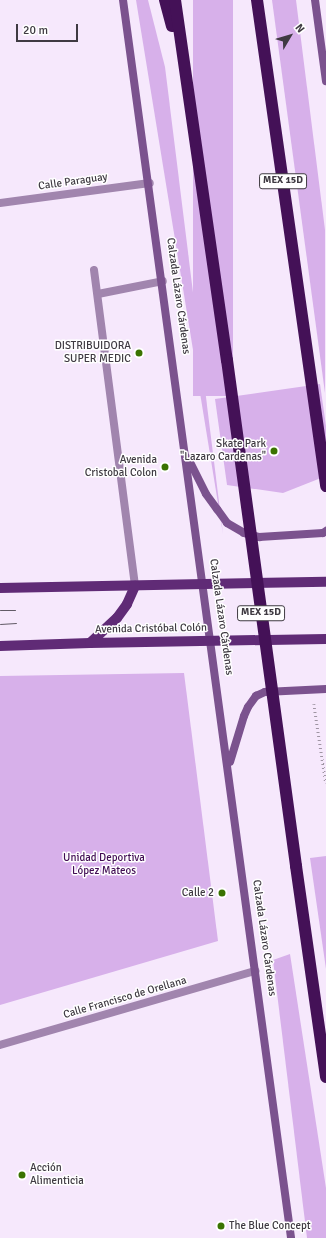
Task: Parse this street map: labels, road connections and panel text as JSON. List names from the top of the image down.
{
  "streets": {
    "highway": ["MEX 15D"],
    "main road": ["Calzada Lázaro Cárdenas", "Avenida Cristóbal Colón"],
    "street": ["Calle Paraguay", "Calle Francisco de Orellana"]
  },
  "crossings": [
    ["Calle Paraguay", "Calzada Lázaro Cárdenas"],
    ["Calzada Lázaro Cárdenas", "Avenida Cristóbal Colón"],
    ["Calzada Lázaro Cárdenas", "Calle Francisco de Orellana"]
  ],
  "parks": ["Unidad Deportiva López Mateos"],
  "places": [
    "DISTRIBUIDORA SUPER MEDIC",
    "Skate Park \"Lazaro Cardenas\"",
    "Avenida Cristobal Colon",
    "Calle 2",
    "Acción Alimenticia",
    "The Blue Concept"
  ],
  "scale_bar": "20 m",
  "north": "top right"
}
